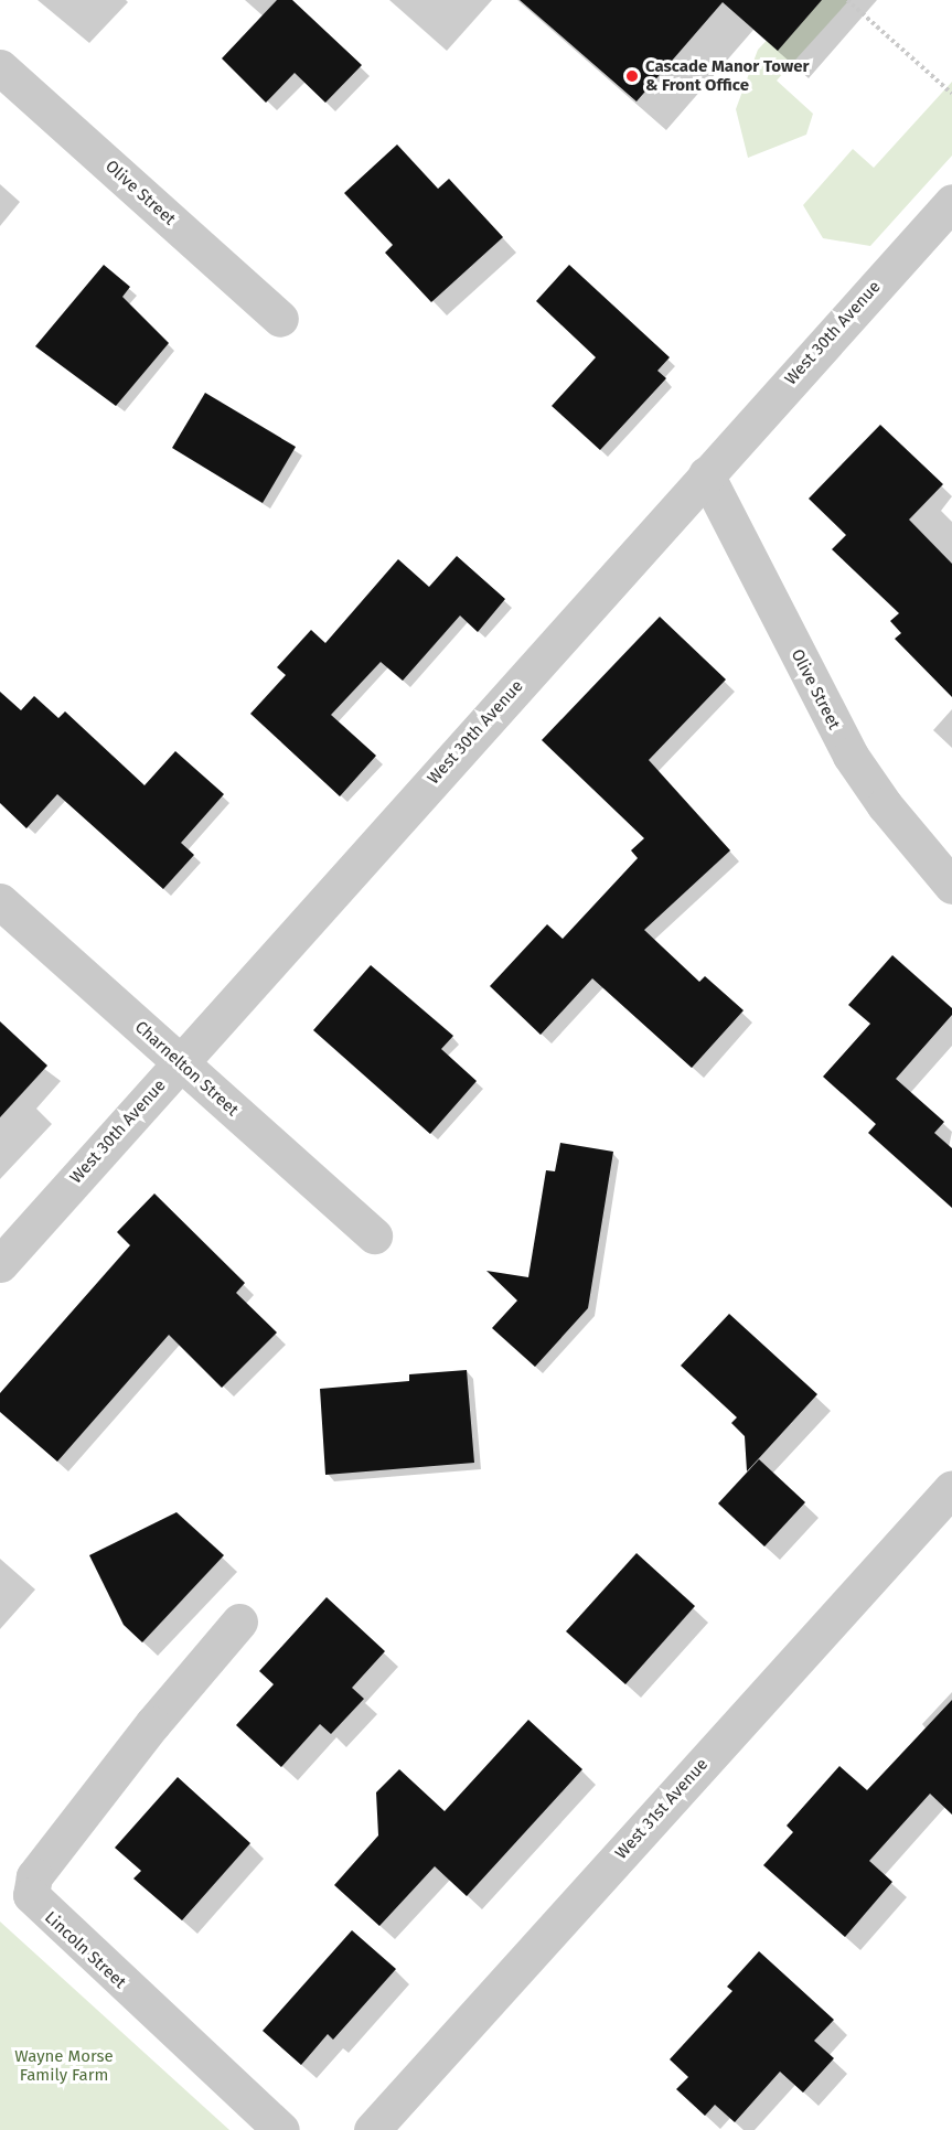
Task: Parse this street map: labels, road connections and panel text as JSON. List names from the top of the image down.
{
  "streets": {
    "street": [
      "Olive Street",
      "West 30th Avenue",
      "Charnelton Street",
      "West 31st Avenue",
      "Lincoln Street"
    ]
  },
  "crossings": [
    ["Olive Street", "West 30th Avenue"],
    ["West 30th Avenue", "Charnelton Street"]
  ],
  "parks": ["Wayne Morse Family Farm"],
  "places": ["Cascade Manor Tower & Front Office"]
}
